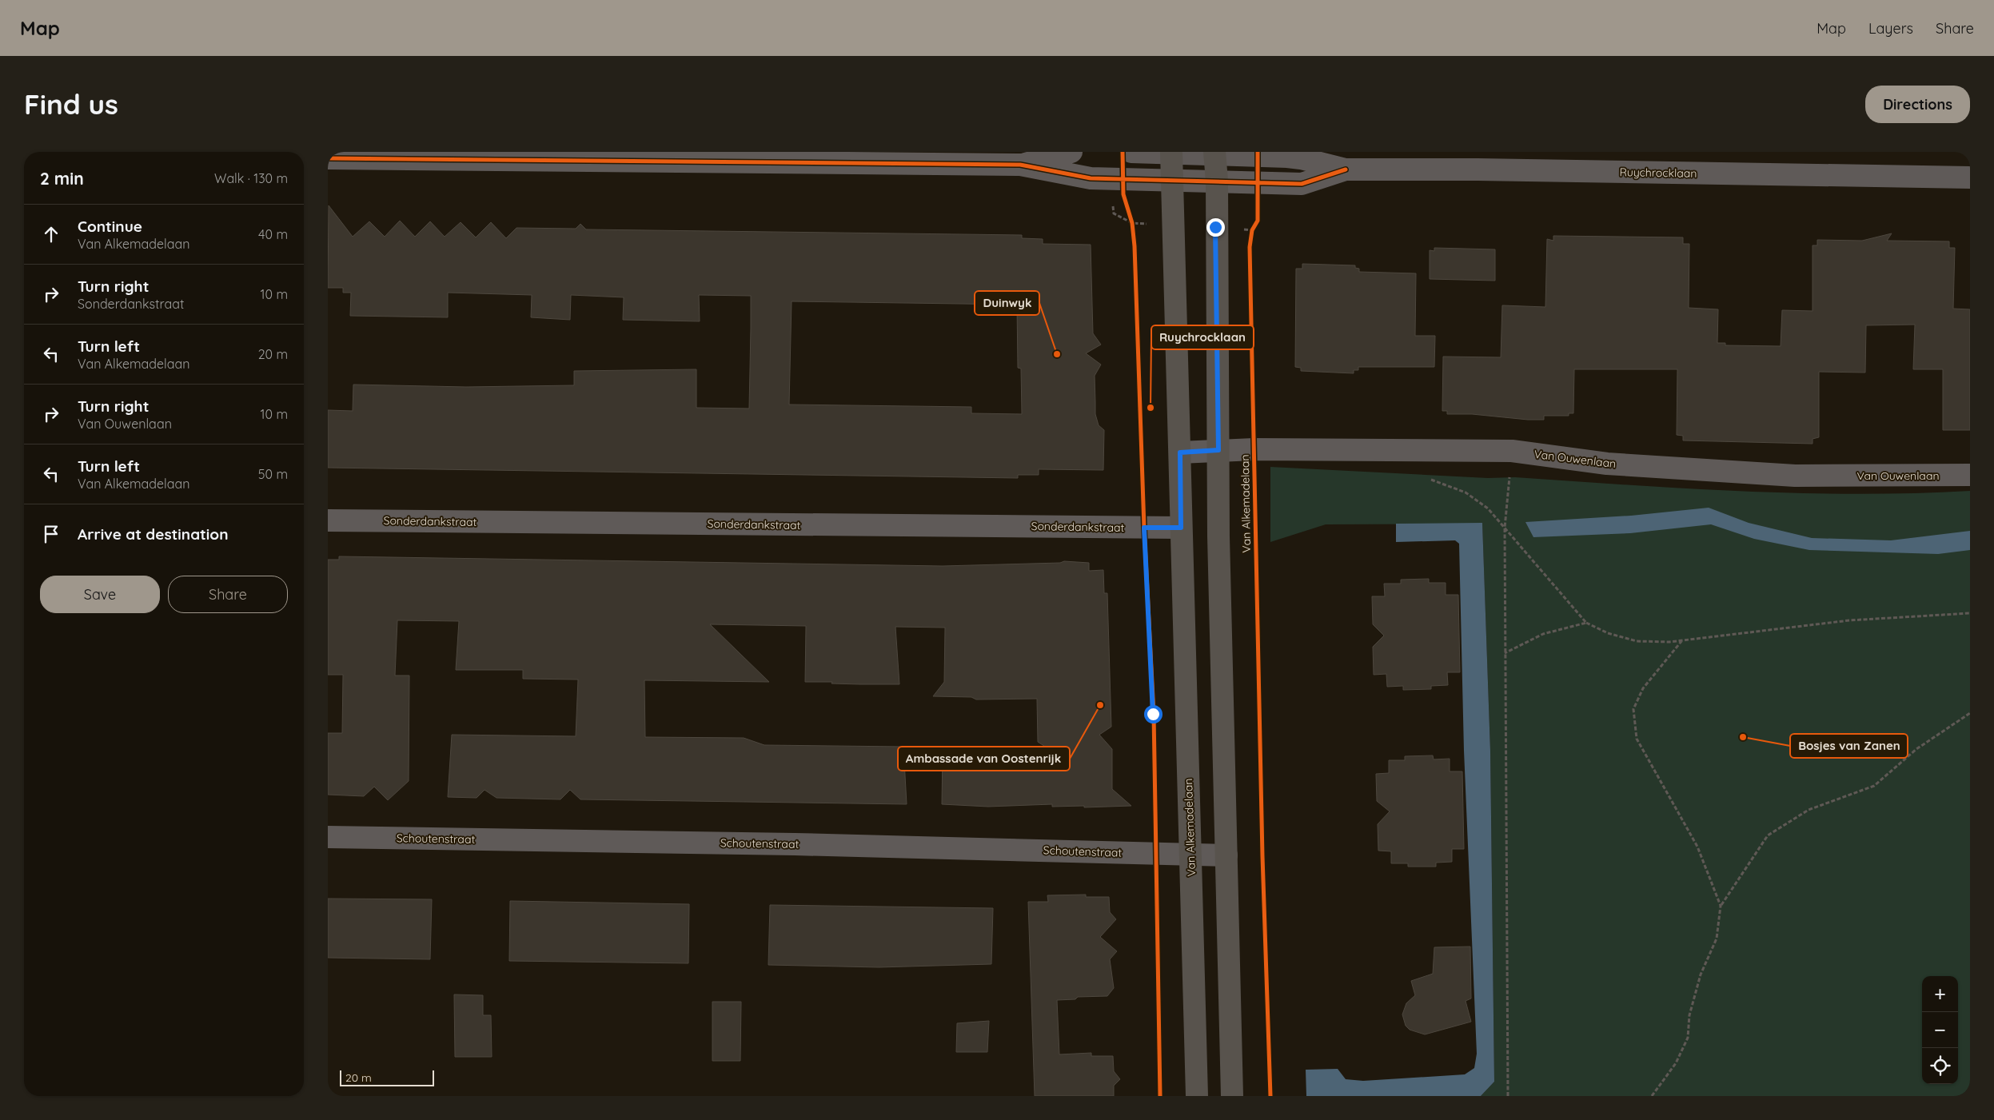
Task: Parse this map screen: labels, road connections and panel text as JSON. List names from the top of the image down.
{
  "streets": {
    "main road": ["Van Alkemadelaan"],
    "street": [
      "Ruychrocklaan",
      "Van Ouwenlaan",
      "Sonderdankstraat",
      "Schoutenstraat"
    ]
  },
  "crossings": [
    ["Ruychrocklaan", "Van Alkemadelaan"],
    ["Van Ouwenlaan", "Van Alkemadelaan"],
    ["Van Alkemadelaan", "Sonderdankstraat"],
    ["Van Alkemadelaan", "Schoutenstraat"]
  ],
  "places": [
    "Duinwyk",
    "Ruychrocklaan",
    "Ambassade van Oostenrijk",
    "Bosjes van Zanen"
  ],
  "scale_bar": "20 m",
  "page": {
    "header": "Map",
    "nav": ["Map", "Layers", "Share"],
    "buttons": [
      "Directions",
      ["Save", "Share"]
    ],
    "title": "Find us",
    "heading": ["2 min", "Walk · 130 m"],
    "list": [
      ["Continue", "Van Alkemadelaan", "40 m"],
      ["Turn right", "Sonderdankstraat", "10 m"],
      ["Turn left", "Van Alkemadelaan", "20 m"],
      ["Turn right", "Van Ouwenlaan", "10 m"],
      ["Turn left", "Van Alkemadelaan", "50 m"],
      "Arrive at destination"
    ],
    "map_buttons": ["+", "−"],
    "scale": "20 m"
  }
}
